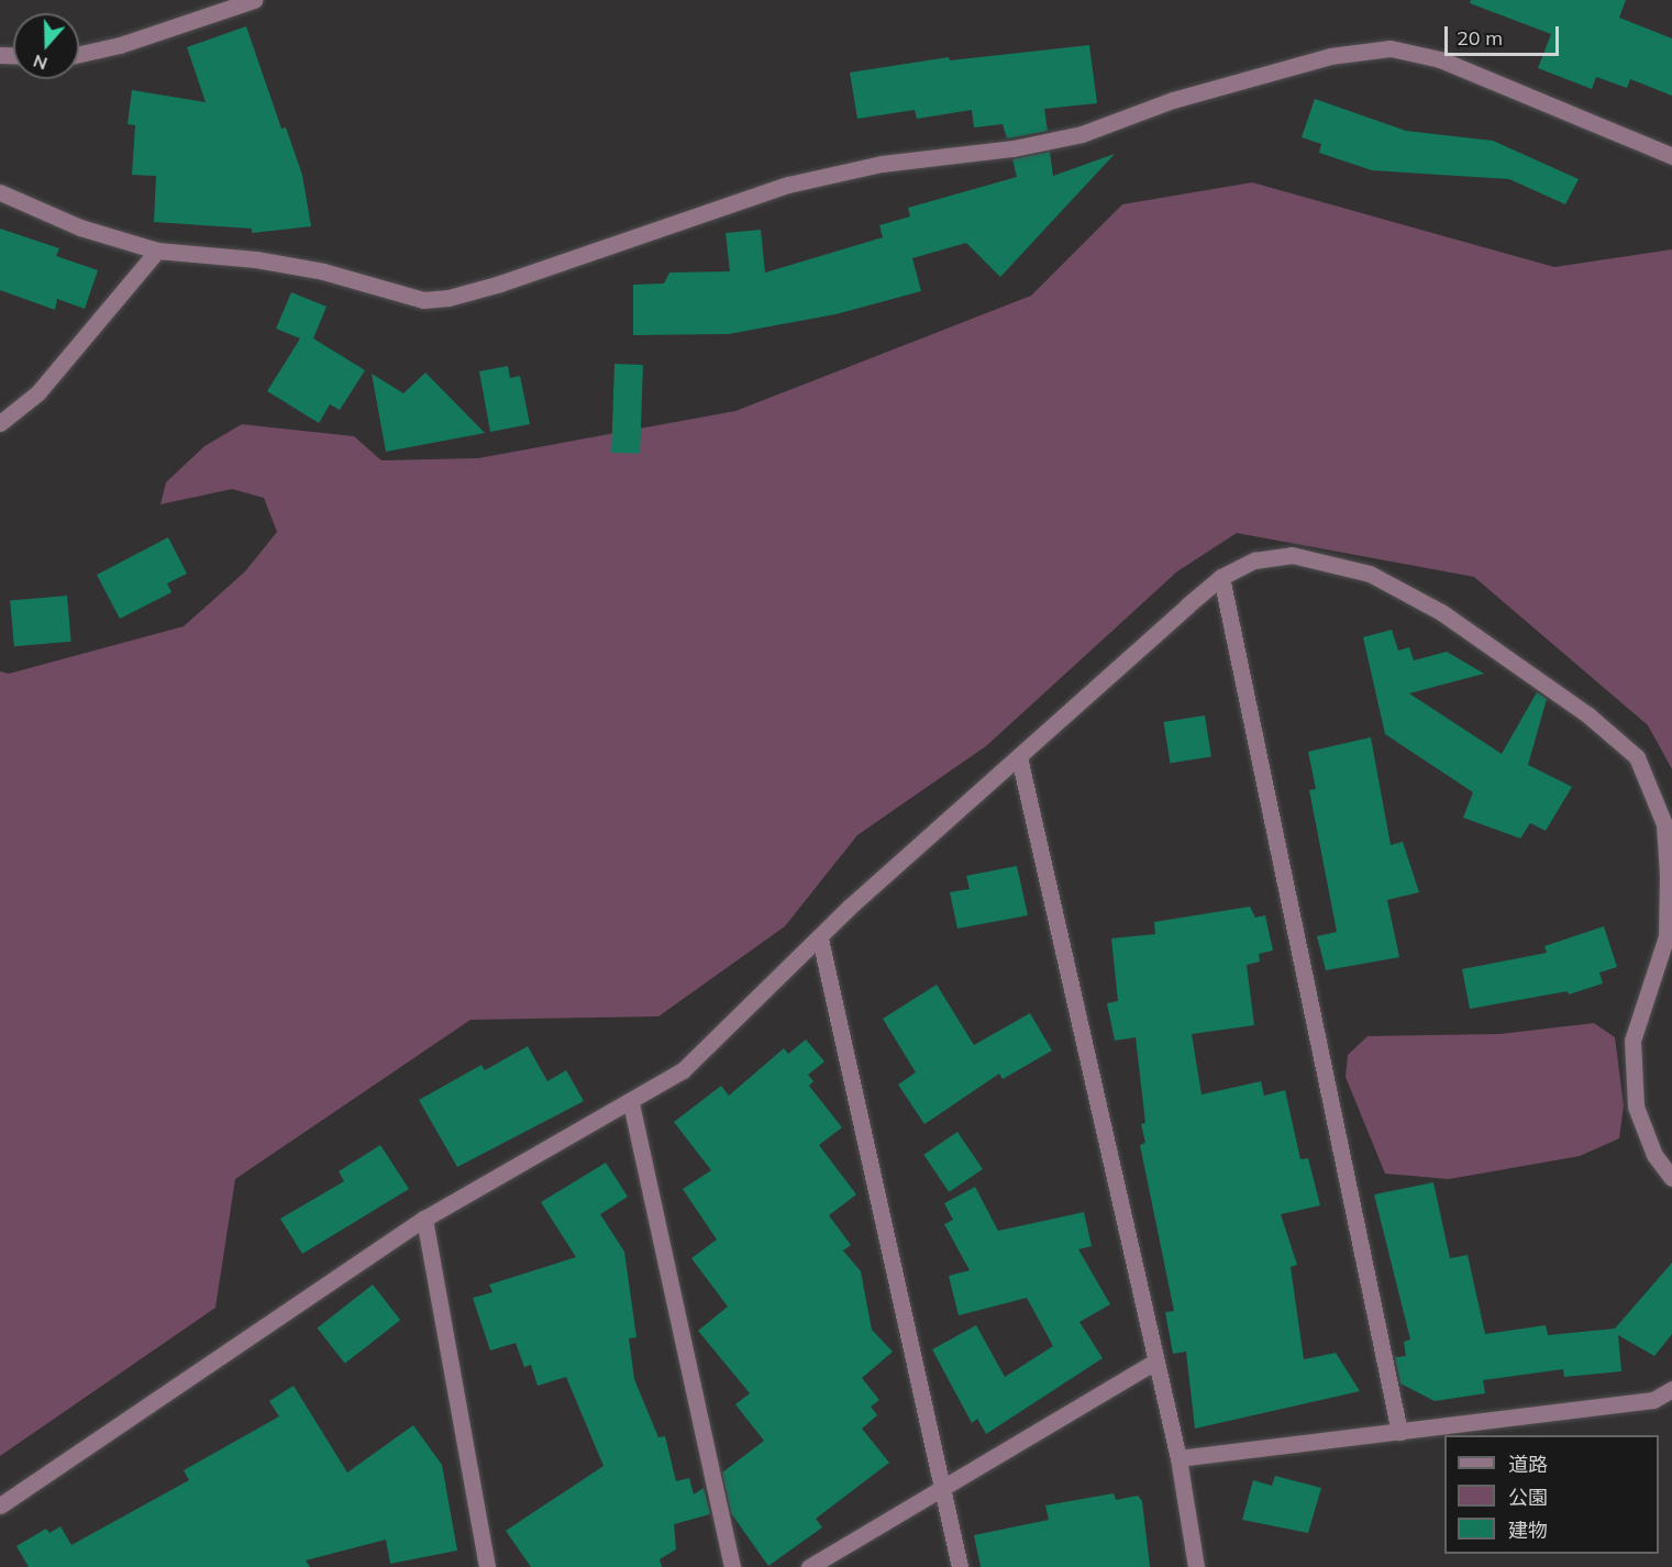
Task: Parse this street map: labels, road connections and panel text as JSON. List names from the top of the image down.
{
  "legend": ["道路", "公園", "建物"],
  "scale_bar": "20 m",
  "north": "bottom"
}
